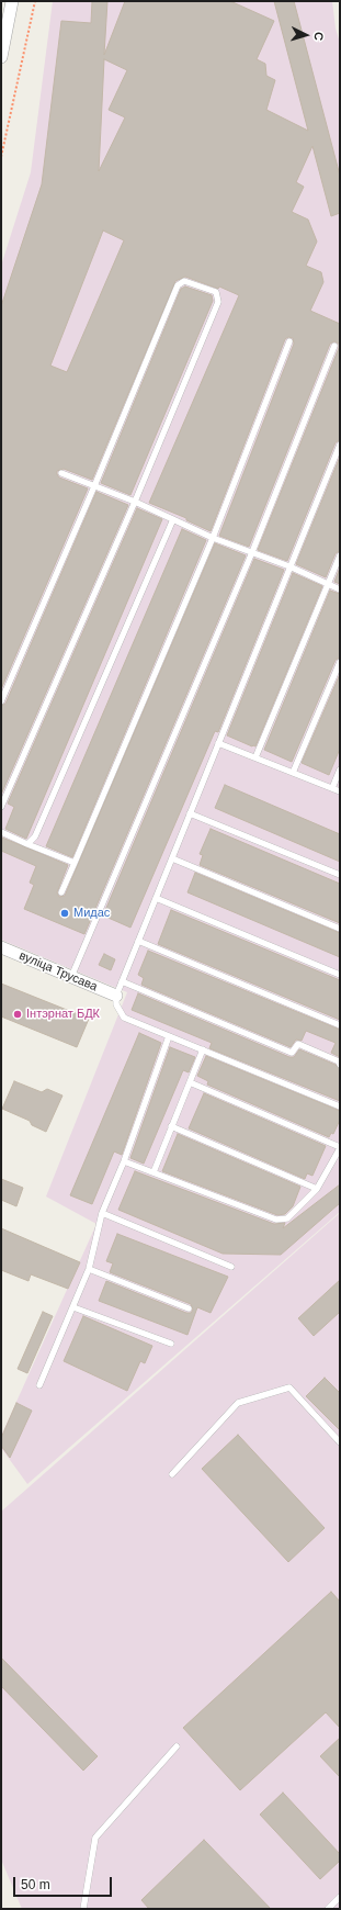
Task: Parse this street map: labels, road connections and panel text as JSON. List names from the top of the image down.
{
  "streets": {
    "street": ["вуліца Трусава"]
  },
  "places": ["Мидас", "Інтэрнат БДК"],
  "scale_bar": "50 m",
  "north": "right"
}
